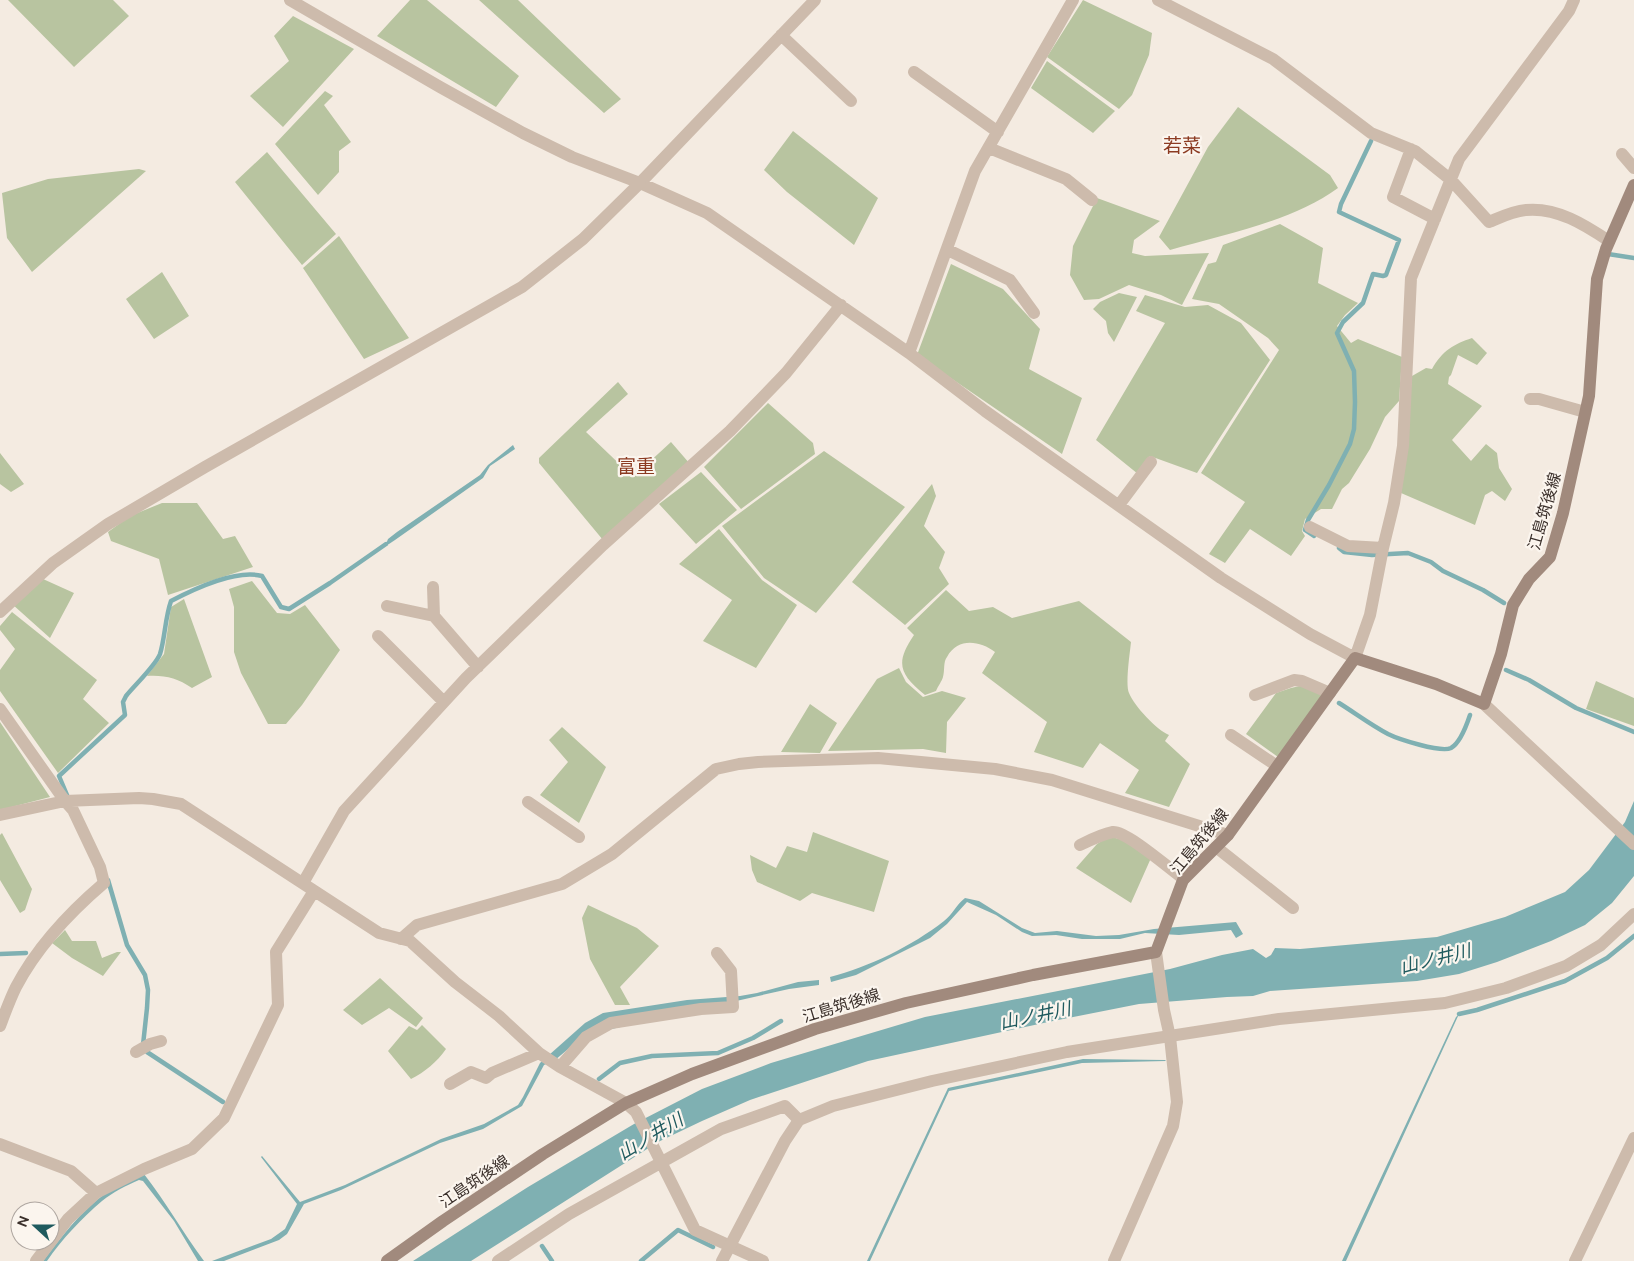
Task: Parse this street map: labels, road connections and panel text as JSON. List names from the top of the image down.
{
  "streets": {
    "main road": ["江島筑後線"]
  },
  "districts": ["若菜", "富重"],
  "water": ["山ノ井川"],
  "north": "left"
}
